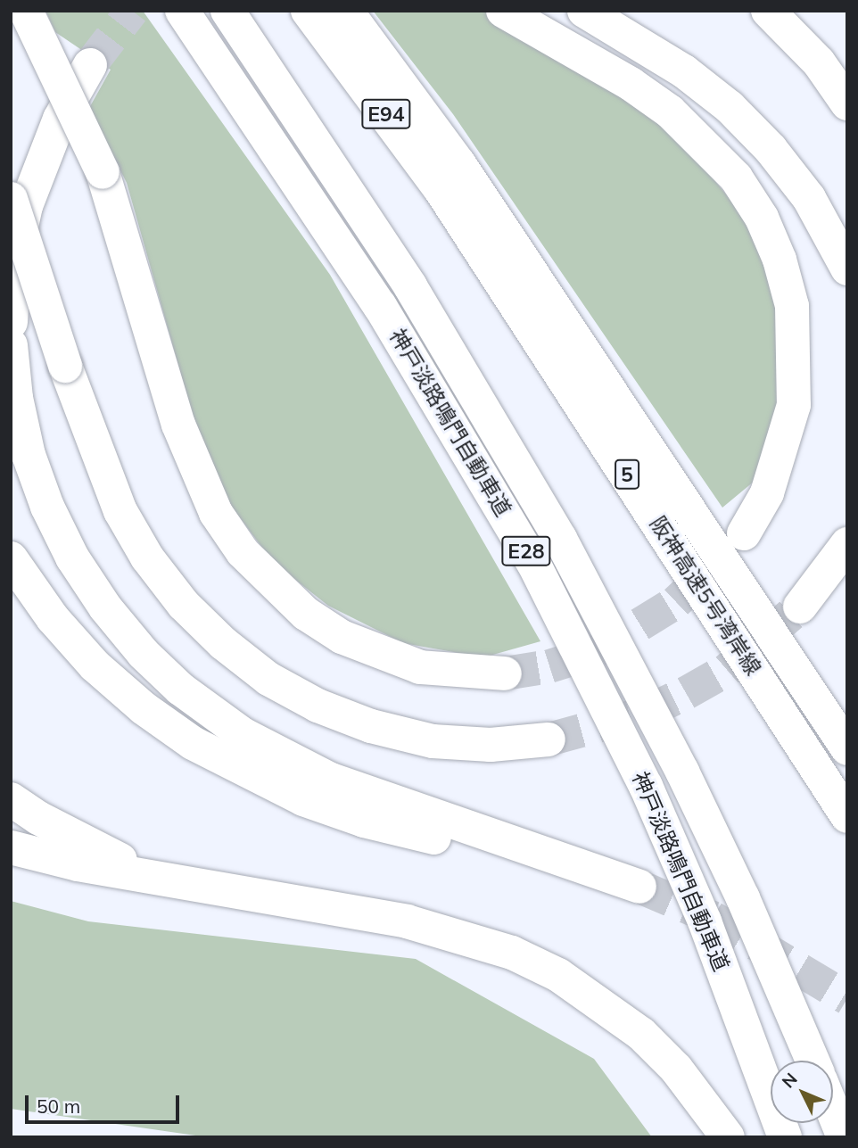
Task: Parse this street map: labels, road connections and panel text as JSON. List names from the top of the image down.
{
  "streets": {
    "highway": [
      "E94",
      "神戸淡路鳴門自動車道",
      "5",
      "E28",
      "阪神高速5号湾岸線"
    ]
  },
  "crossings": [
    ["E94", "阪神高速5号湾岸線"]
  ],
  "scale_bar": "50 m",
  "north": "top left"
}
